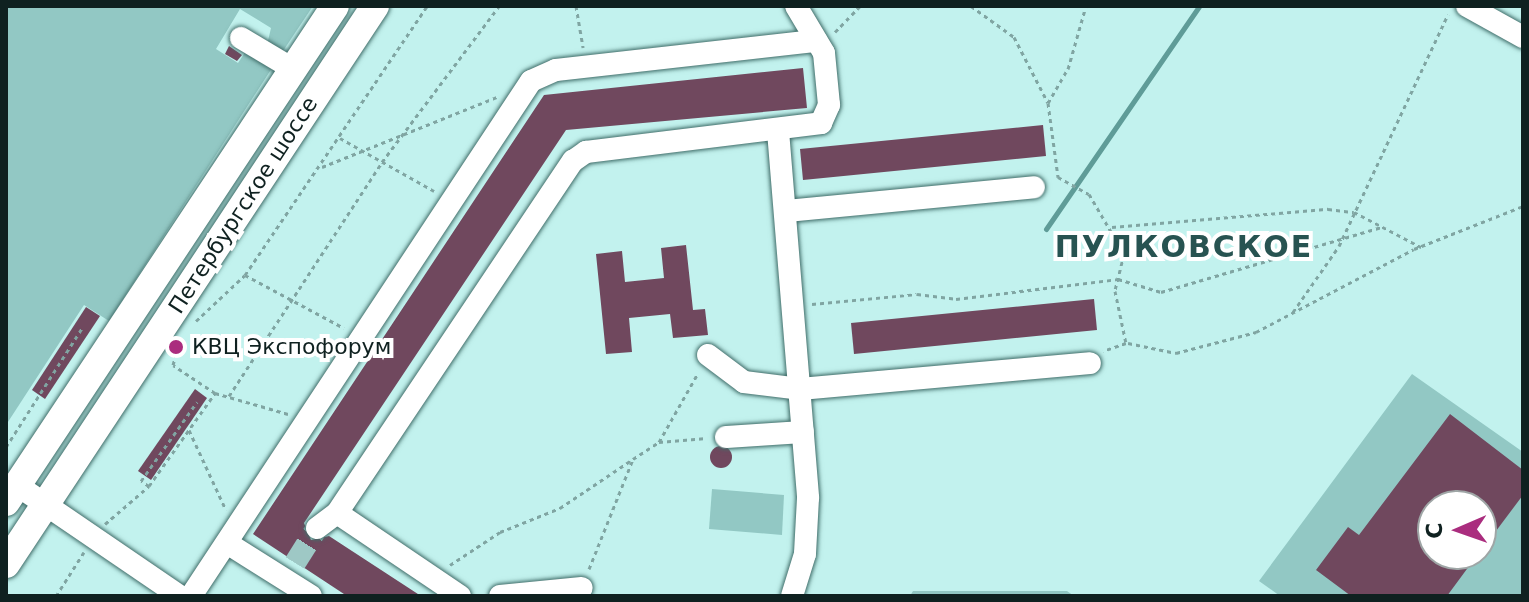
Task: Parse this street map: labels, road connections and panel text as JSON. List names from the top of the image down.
{
  "streets": {
    "main road": ["Петербургское шоссе"]
  },
  "districts": ["ПУЛКОВСКОЕ"],
  "places": ["КВЦ Экспофорум"],
  "north": "left"
}
